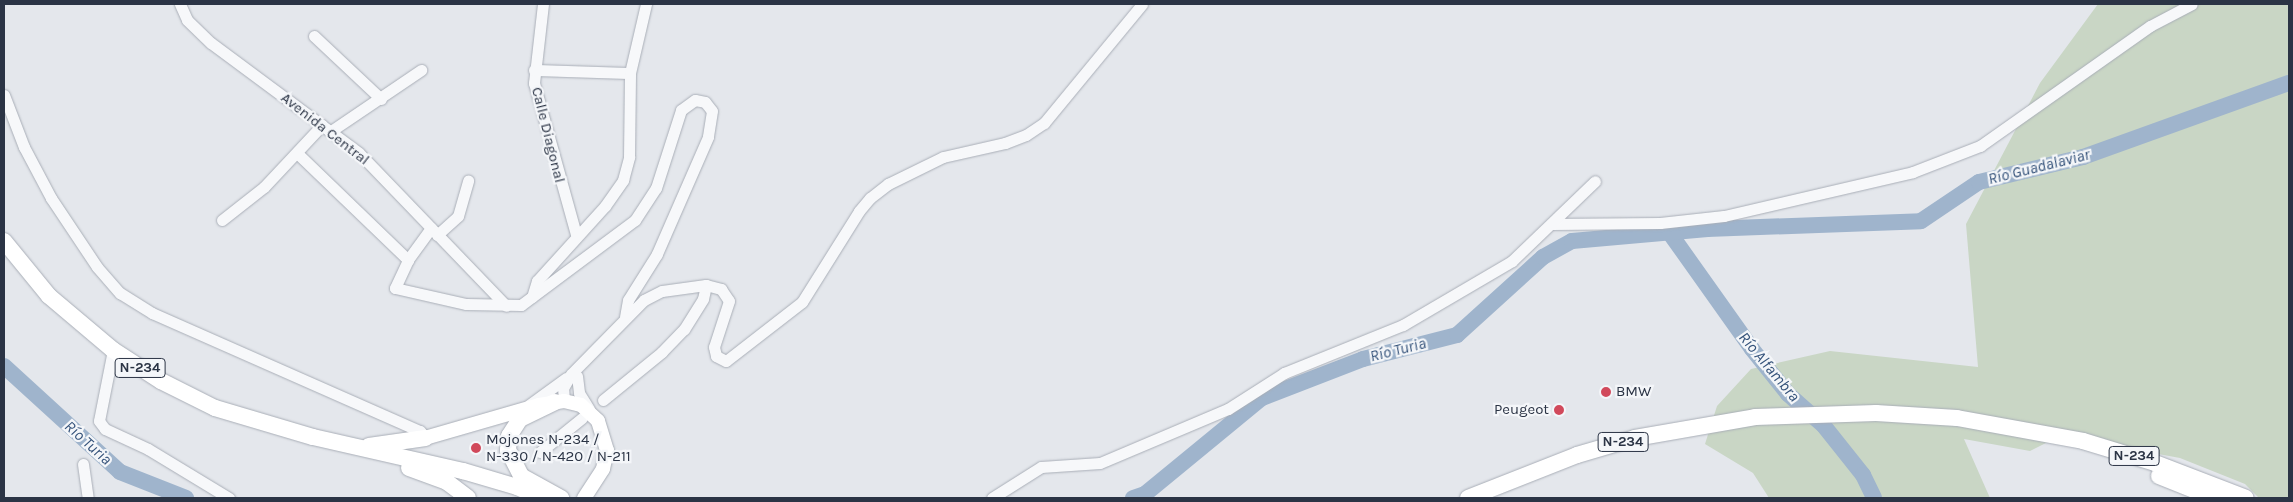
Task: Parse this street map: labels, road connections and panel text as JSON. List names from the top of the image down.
{
  "streets": {
    "highway": ["N-234"],
    "street": ["Avenida Central", "Calle Diagonal"]
  },
  "water": ["Río Guadalaviar", "Río Turia", "Río Alfambra"],
  "places": ["BMW", "Peugeot", "Mojones N-234 / N-330 / N-420 / N-211"]
}
